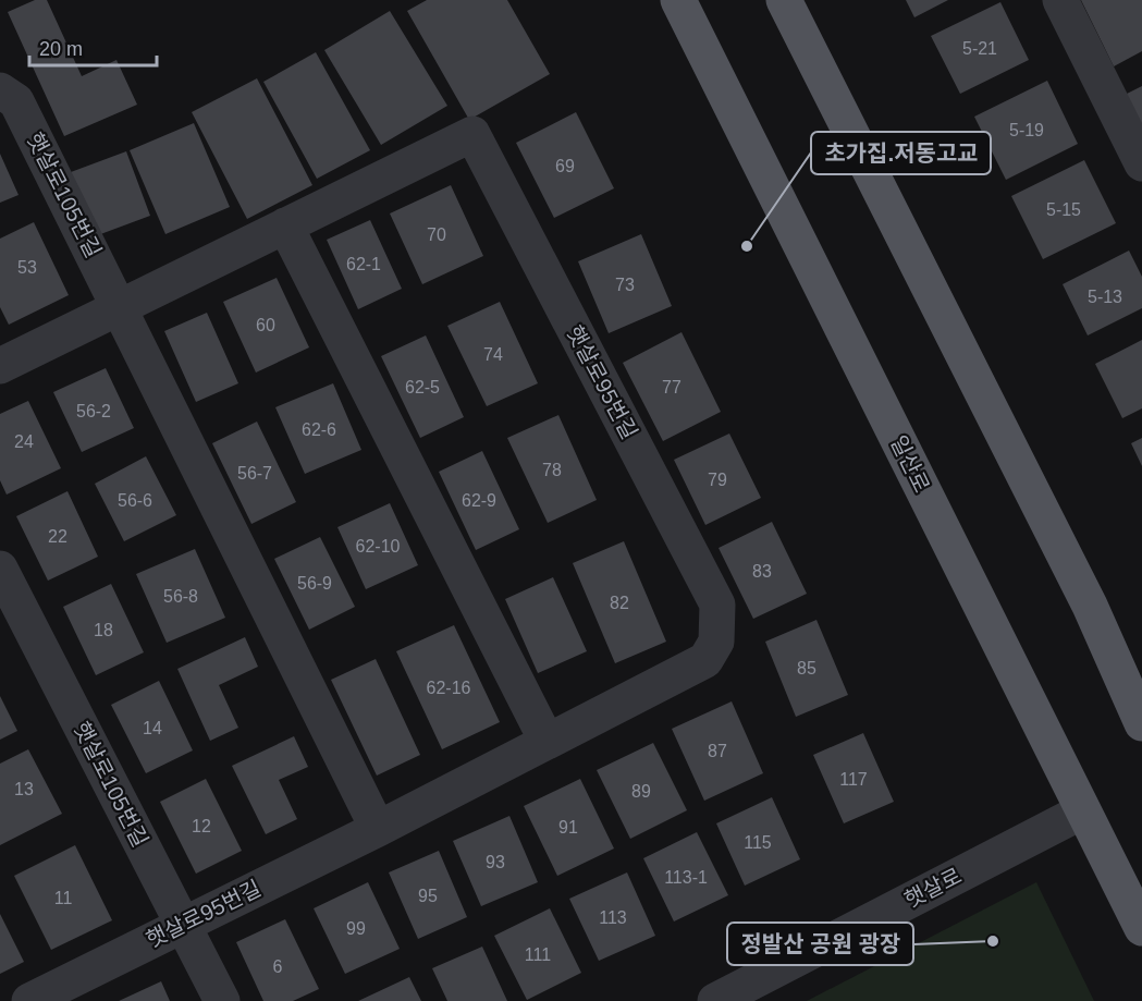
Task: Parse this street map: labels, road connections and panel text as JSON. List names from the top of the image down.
{
  "streets": {
    "main road": ["일산로"],
    "street": ["햇살로105번길", "햇살로95번길", "햇살로"]
  },
  "crossings": [
    ["햇살로105번길", "햇살로95번길"],
    ["일산로", "햇살로"]
  ],
  "places": ["초가집.저동고교", "정발산 공원 광장"],
  "house_numbers": [
    "5-21",
    "5-19",
    "69",
    "5-15",
    "70",
    "62-1",
    "53",
    "73",
    "5-13",
    "60",
    "74",
    "62-5",
    "77",
    "56-2",
    "62-6",
    "24",
    "78",
    "56-7",
    "79",
    "56-6",
    "62-9",
    "22",
    "62-10",
    "83",
    "56-9",
    "56-8",
    "82",
    "18",
    "85",
    "62-16",
    "14",
    "87",
    "117",
    "13",
    "89",
    "12",
    "91",
    "115",
    "93",
    "113-1",
    "95",
    "11",
    "113",
    "99",
    "111",
    "6"
  ],
  "scale_bar": "20 m"
}
